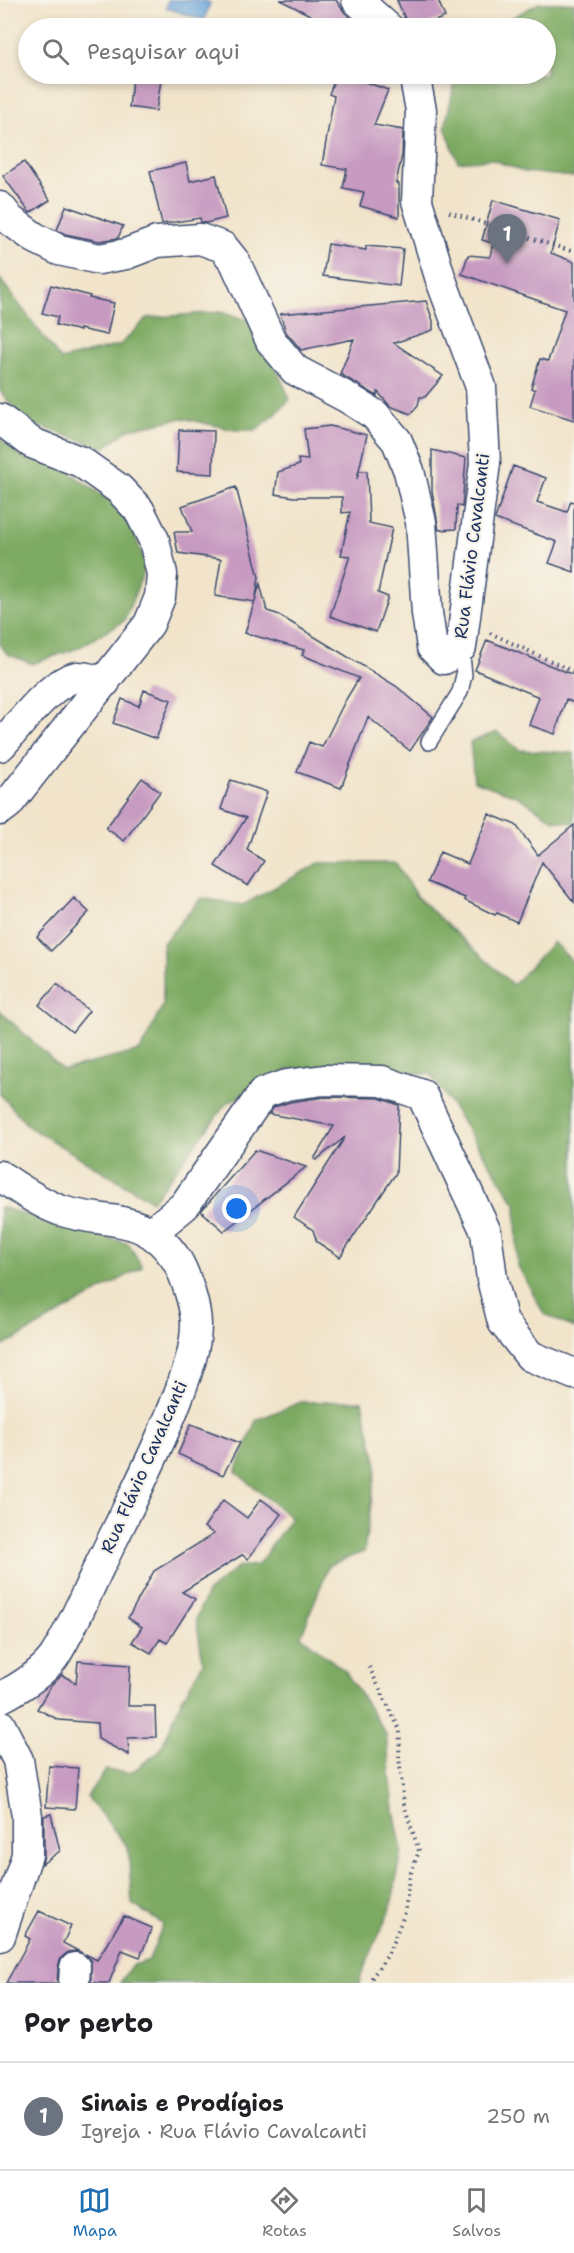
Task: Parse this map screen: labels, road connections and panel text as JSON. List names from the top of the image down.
{
  "streets": {
    "street": ["Rua Flávio Cavalcanti"]
  },
  "page": {
    "search": "Pesquisar aqui",
    "pins": "1",
    "heading": "Por perto",
    "list": [
      {
        "mark": "1",
        "name": "Sinais e Prodígios",
        "note": "Igreja · Rua Flávio Cavalcanti",
        "value": "250 m"
      }
    ],
    "nav": ["Mapa", "Rotas", "Salvos"]
  }
}
